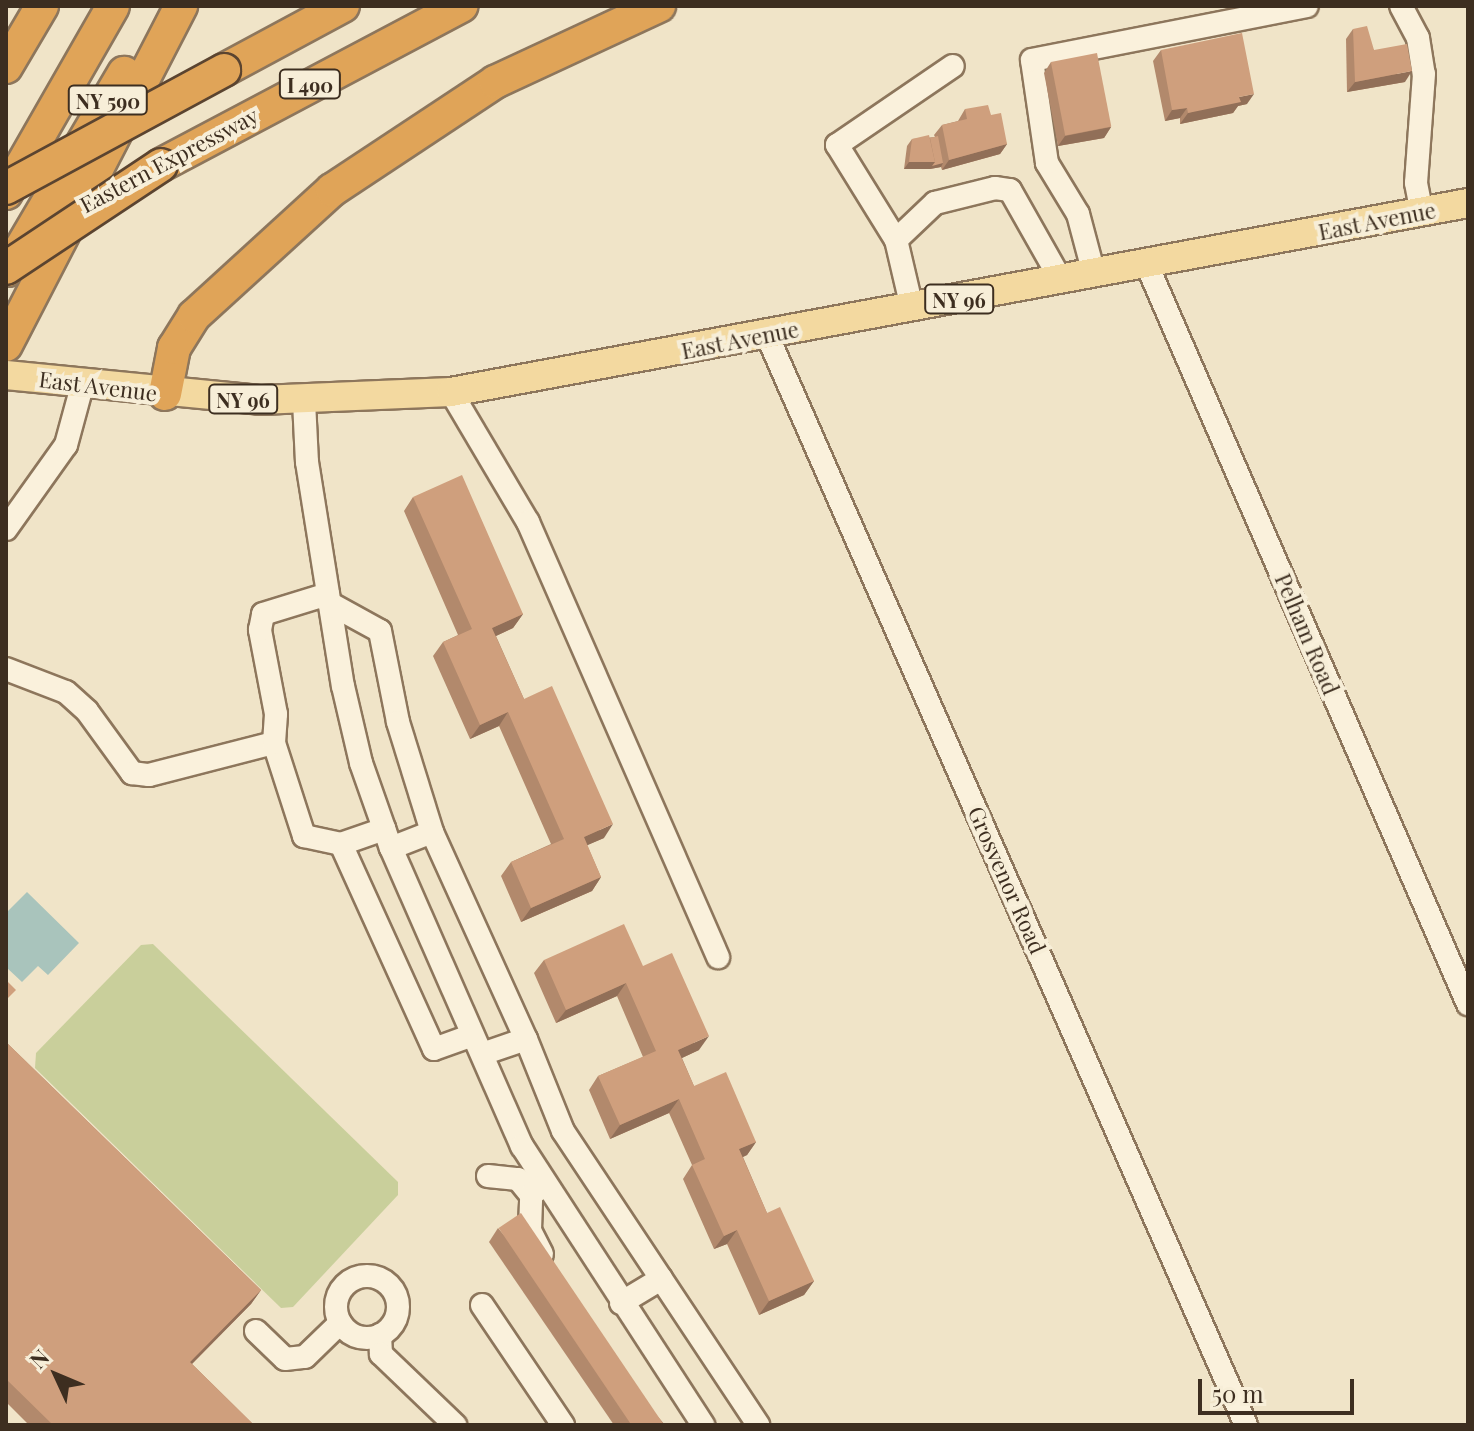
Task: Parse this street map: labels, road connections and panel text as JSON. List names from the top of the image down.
{
  "streets": {
    "highway": ["I 490", "NY 590", "Eastern Expressway"],
    "main road": ["East Avenue", "NY 96"],
    "street": ["Pelham Road", "Grosvenor Road"]
  },
  "crossings": [
    ["I 490", "NY 590"],
    ["East Avenue", "Pelham Road"],
    ["East Avenue", "Grosvenor Road"]
  ],
  "scale_bar": "50 m",
  "north": "top left"
}
